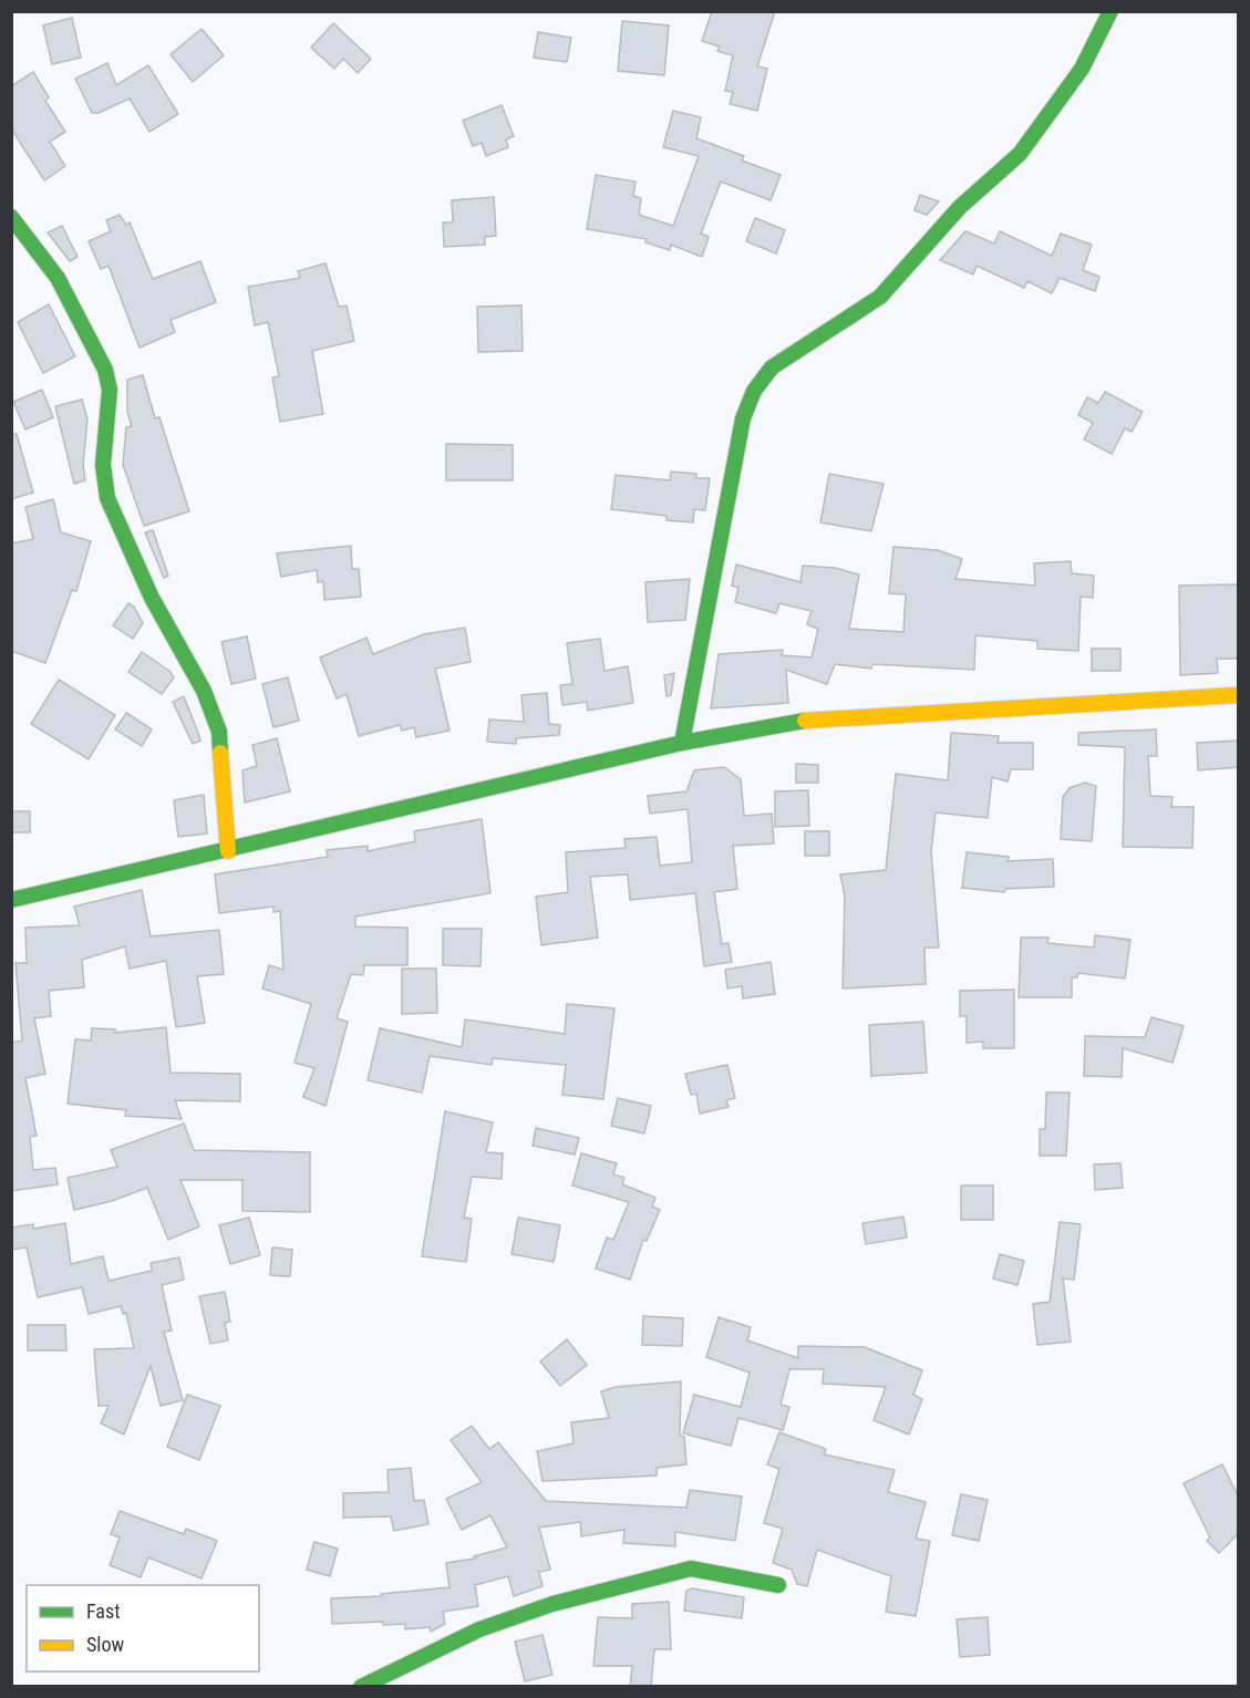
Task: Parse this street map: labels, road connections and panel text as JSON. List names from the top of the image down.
{
  "legend": ["Fast", "Slow"]
}
